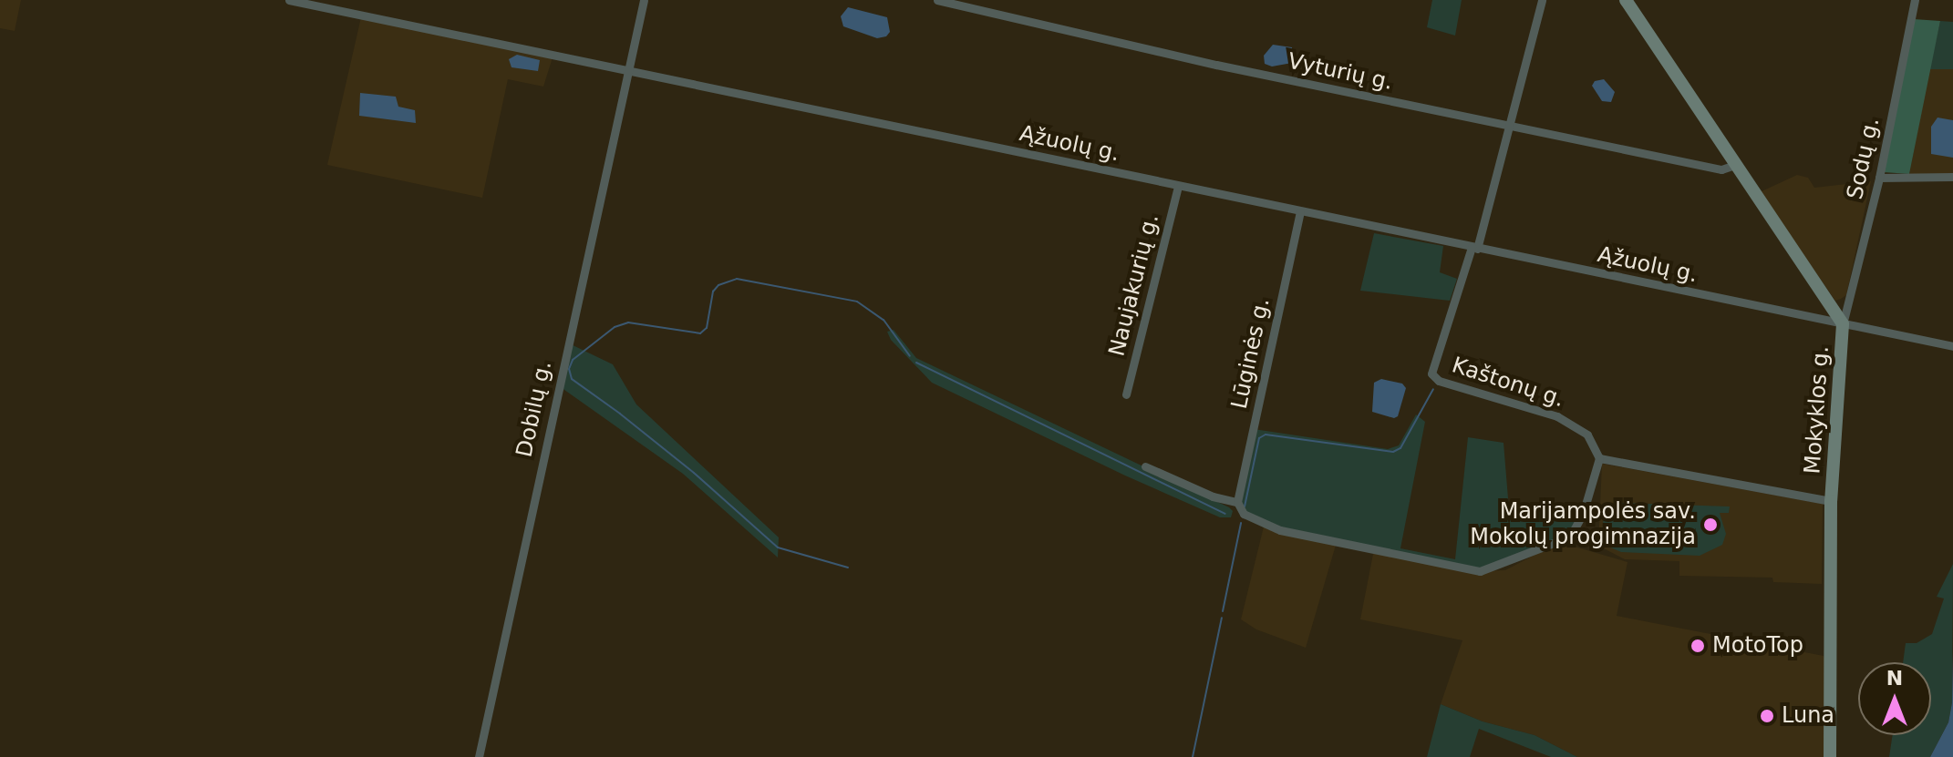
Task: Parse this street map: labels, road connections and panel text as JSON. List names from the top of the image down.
{
  "streets": {
    "main road": ["Mokyklos g."],
    "street": [
      "Vyturių g.",
      "Ąžuolų g.",
      "Sodų g.",
      "Naujakurių g.",
      "Lūginės g.",
      "Kaštonų g.",
      "Dobilų g."
    ]
  },
  "crossings": [
    ["Vyturių g.", "Mokyklos g."],
    ["Ąžuolų g.", "Sodų g."],
    ["Ąžuolų g.", "Naujakurių g."],
    ["Ąžuolų g.", "Lūginės g."],
    ["Ąžuolų g.", "Kaštonų g."],
    ["Ąžuolų g.", "Dobilų g."],
    ["Ąžuolų g.", "Mokyklos g."],
    ["Sodų g.", "Mokyklos g."]
  ],
  "places": ["Marijampolės sav. Mokolų progimnazija", "MotoTop", "Luna"],
  "north": "top"
}
